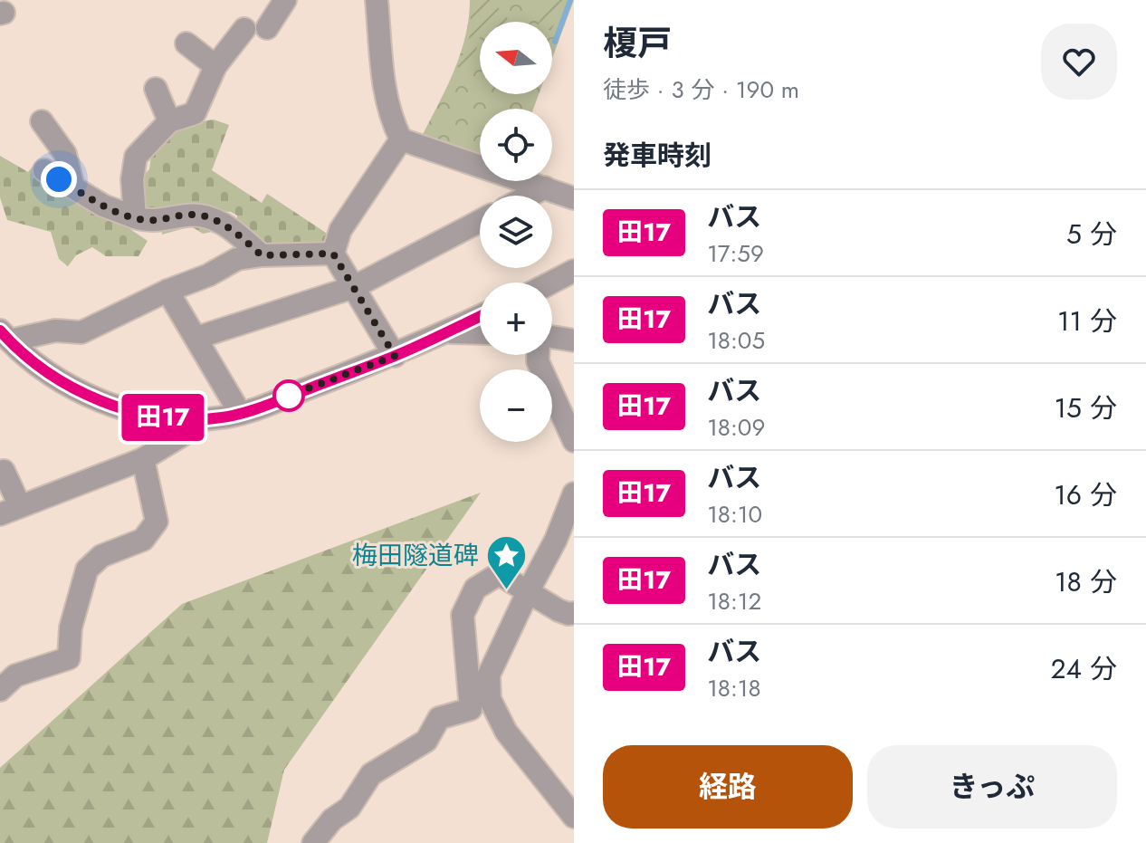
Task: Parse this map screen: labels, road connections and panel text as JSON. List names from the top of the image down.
{
  "places": {
    "place": ["梅田隧道碑"]
  },
  "lines": ["bus line 田17"],
  "north": "left",
  "page": {
    "on_map": "田17",
    "heading": [
      ["榎戸", "徒歩 · 3 分 · 190 m"],
      "発車時刻"
    ],
    "map_buttons": ["+", "−"],
    "list": [
      {
        "mark": "田17",
        "name": "バス",
        "note": "17:59",
        "value": "5 分"
      },
      {
        "mark": "田17",
        "name": "バス",
        "note": "18:05",
        "value": "11 分"
      },
      {
        "mark": "田17",
        "name": "バス",
        "note": "18:09",
        "value": "15 分"
      },
      {
        "mark": "田17",
        "name": "バス",
        "note": "18:10",
        "value": "16 分"
      },
      {
        "mark": "田17",
        "name": "バス",
        "note": "18:12",
        "value": "18 分"
      },
      {
        "mark": "田17",
        "name": "バス",
        "note": "18:18",
        "value": "24 分"
      }
    ],
    "buttons": ["経路", "きっぷ"]
  }
}
